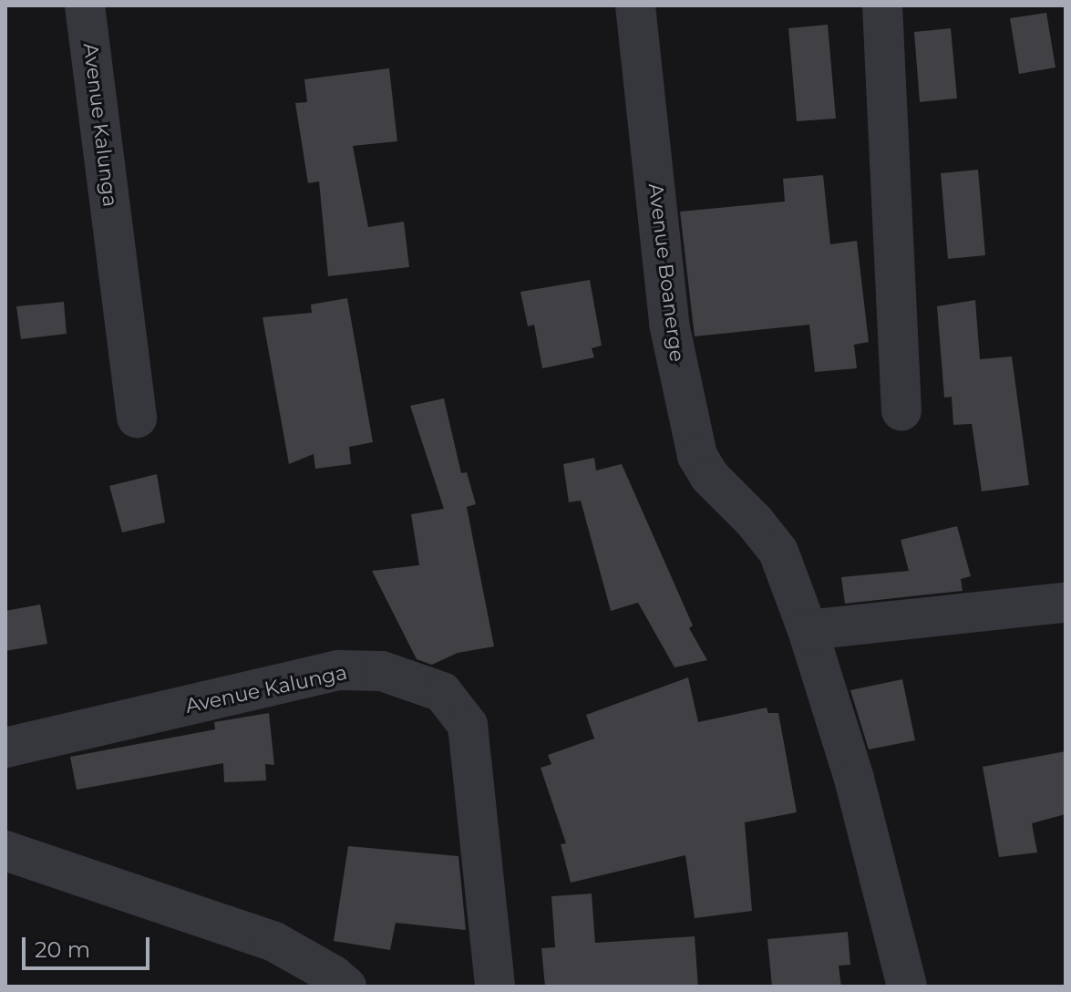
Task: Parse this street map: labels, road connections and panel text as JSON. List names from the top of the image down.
{
  "streets": {
    "street": ["Avenue Kalunga", "Avenue Boanerge"]
  },
  "scale_bar": "20 m"
}
